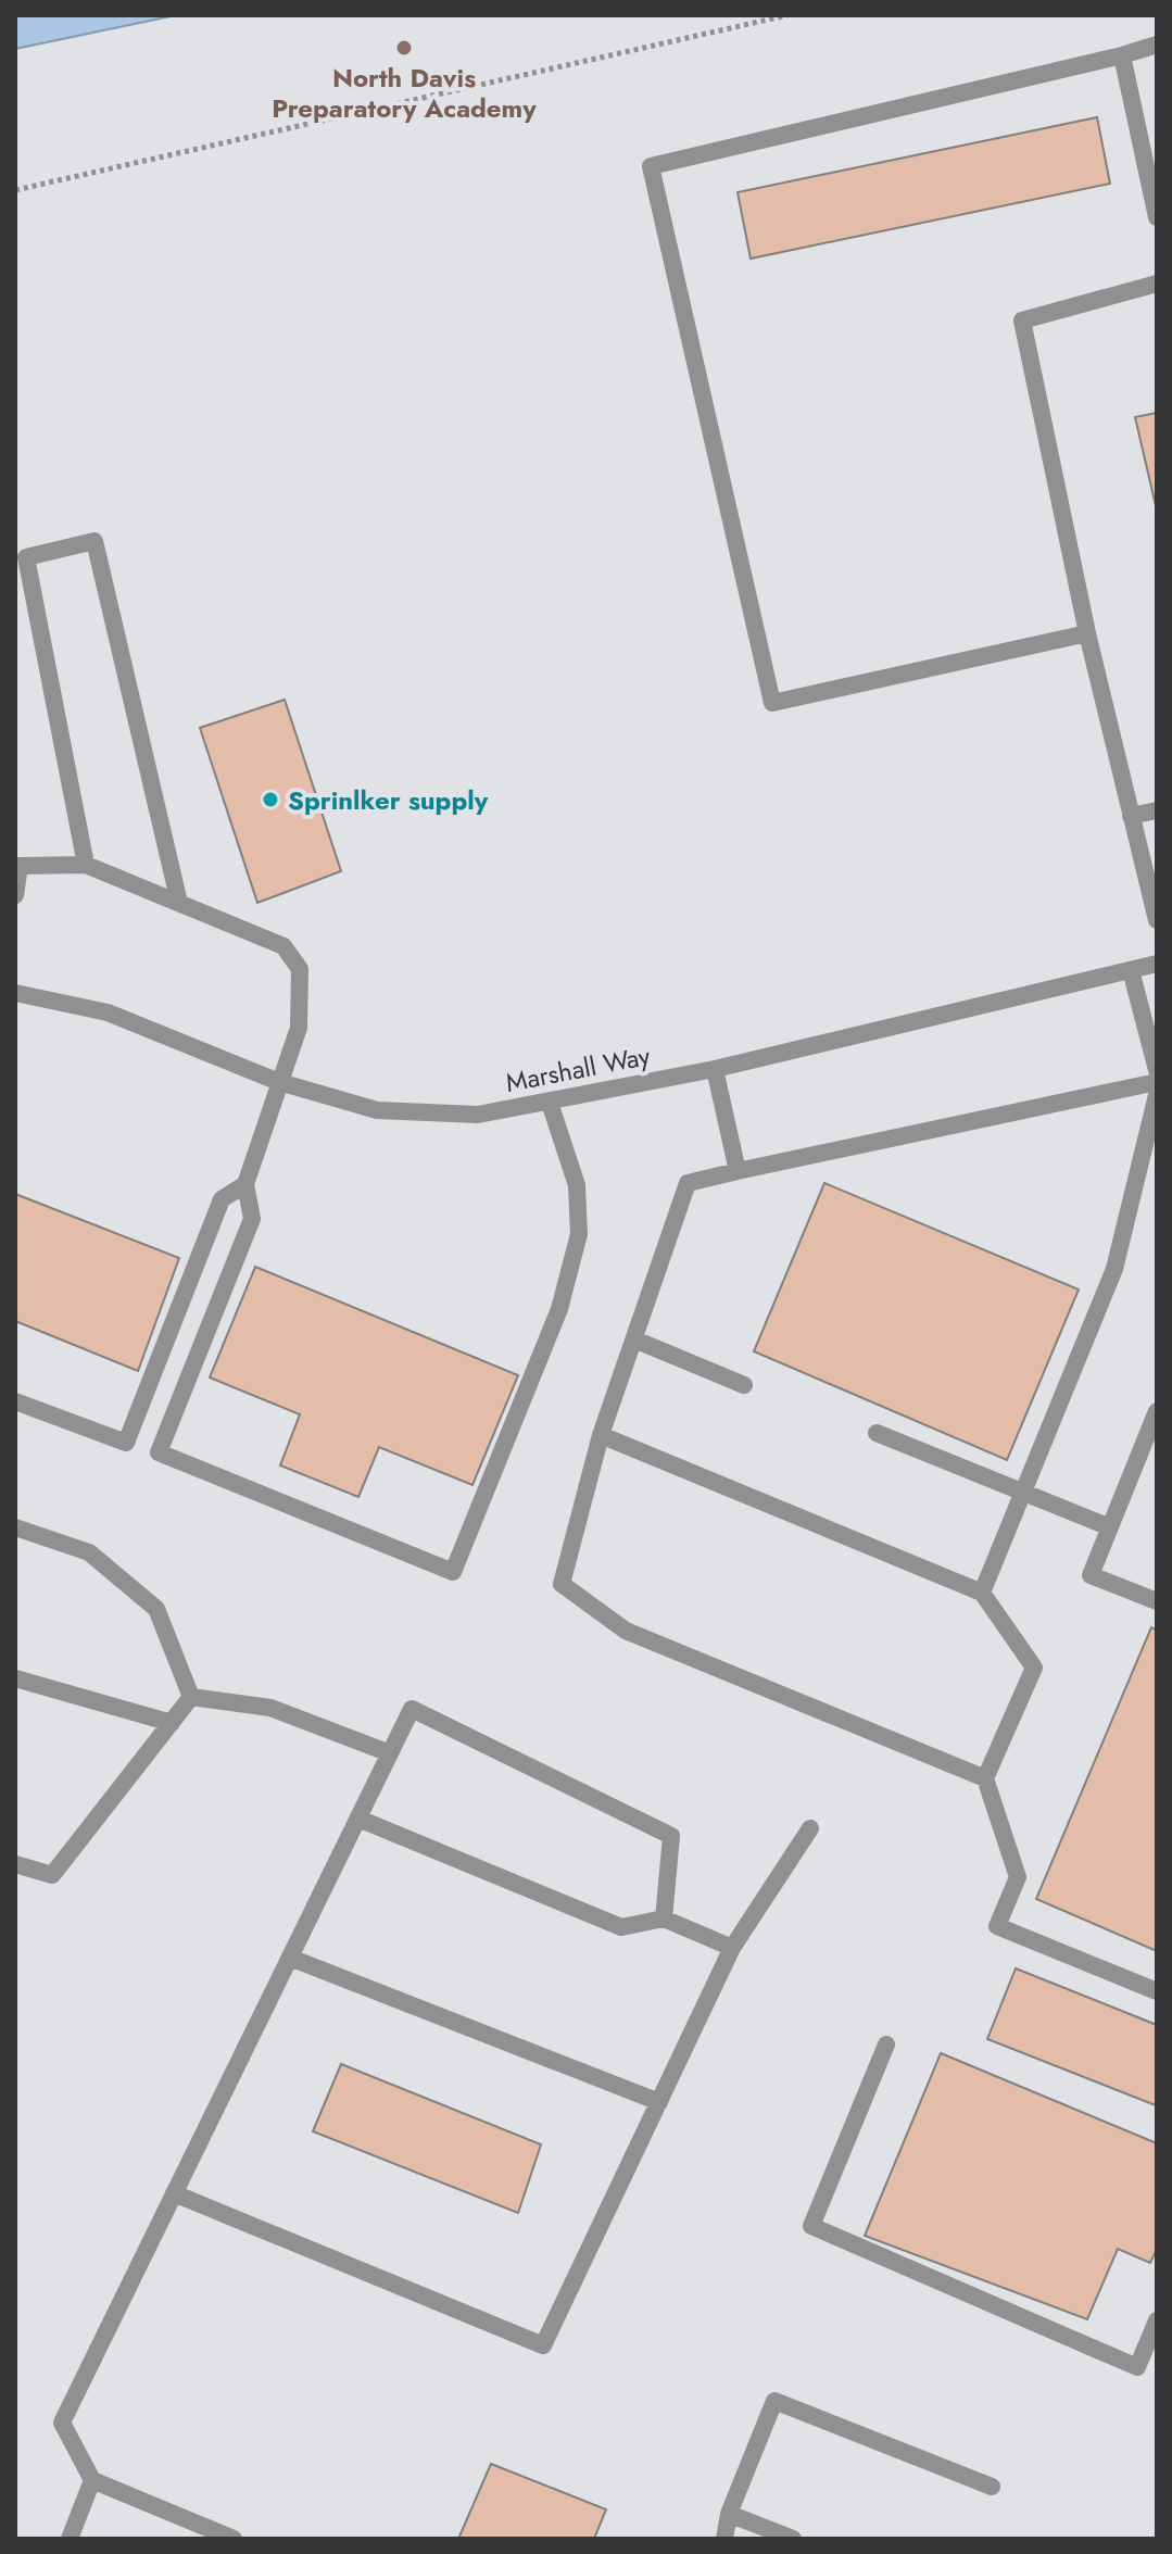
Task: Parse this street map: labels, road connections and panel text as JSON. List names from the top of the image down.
{
  "streets": {
    "street": ["Marshall Way"]
  },
  "places": ["North Davis Preparatory Academy", "Sprinlker supply"]
}
